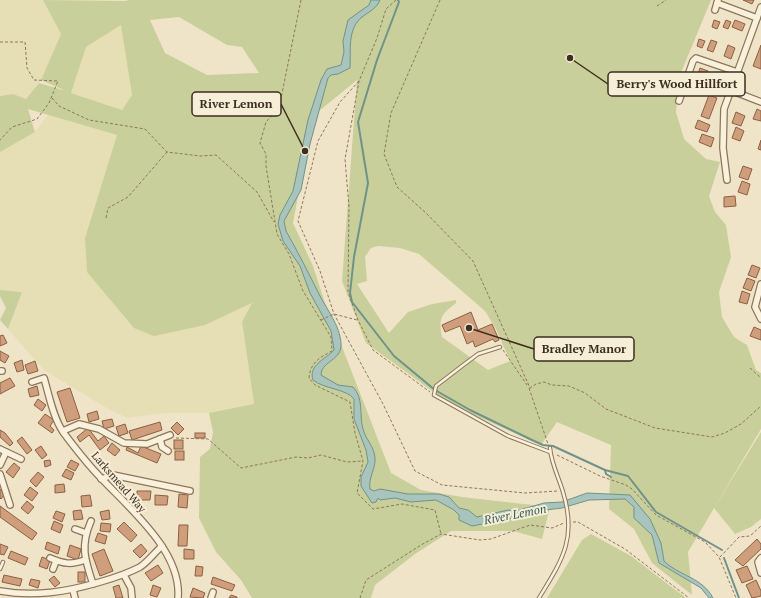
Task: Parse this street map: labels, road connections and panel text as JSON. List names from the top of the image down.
{
  "streets": {
    "street": ["Larksmead Way"]
  },
  "water": ["River Lemon"],
  "places": ["Berry's Wood Hillfort", "River Lemon", "Bradley Manor"]
}
